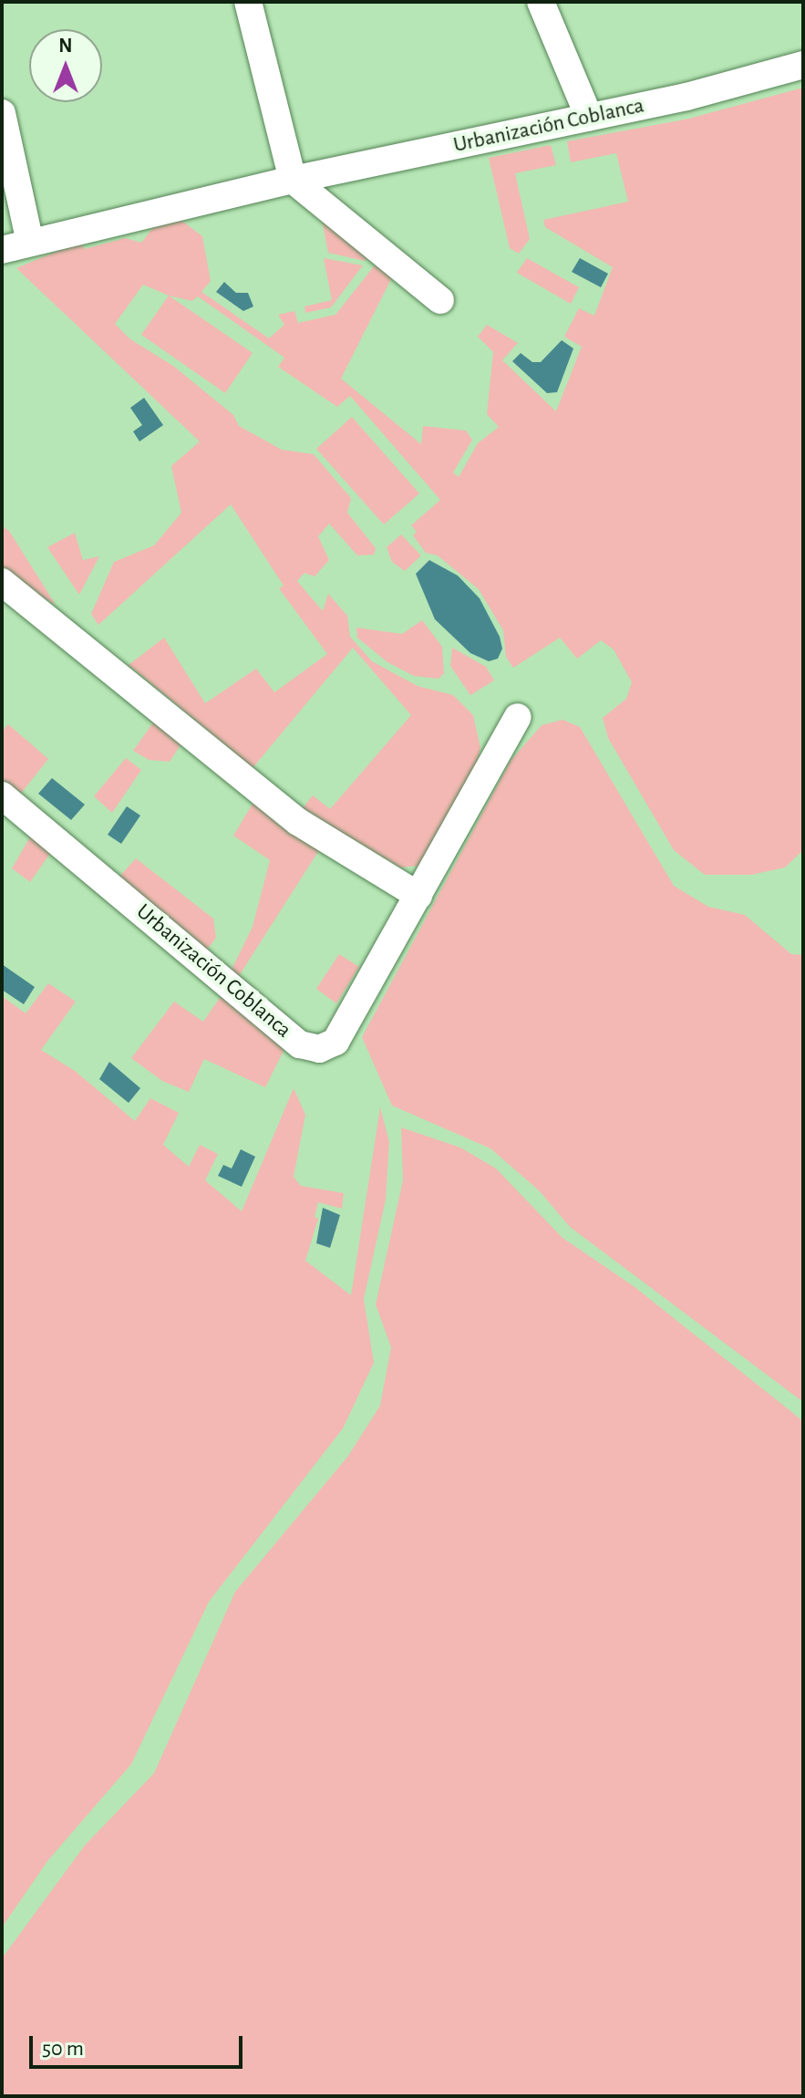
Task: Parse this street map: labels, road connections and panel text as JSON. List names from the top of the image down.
{
  "streets": {
    "street": ["Urbanización Coblanca"]
  },
  "scale_bar": "50 m",
  "north": "top"
}
